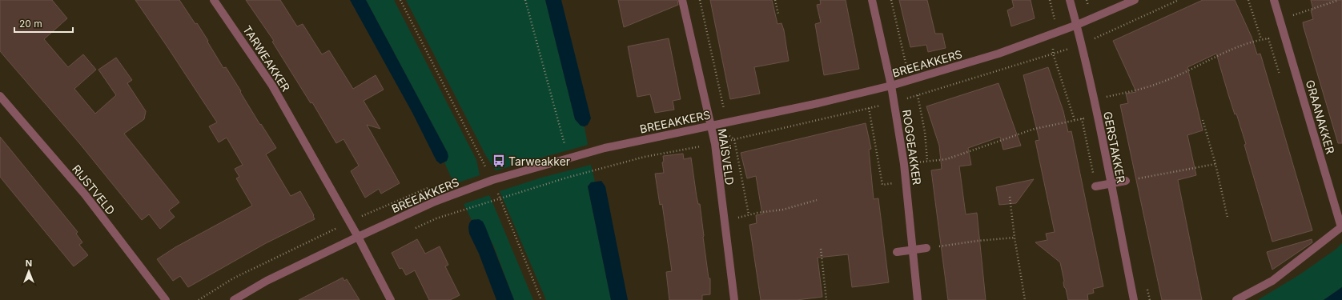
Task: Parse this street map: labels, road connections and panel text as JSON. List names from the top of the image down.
{
  "streets": {
    "street": [
      "TARWEAKKER",
      "BREEAKKERS",
      "GRAANAKKER",
      "ROGGEAKKER",
      "GERSTAKKER",
      "MAÏSVELD",
      "RIJSTVELD"
    ]
  },
  "crossings": [
    ["TARWEAKKER", "BREEAKKERS"],
    ["BREEAKKERS", "ROGGEAKKER"],
    ["BREEAKKERS", "GERSTAKKER"],
    ["BREEAKKERS", "MAÏSVELD"]
  ],
  "places": {
    "bus stop": ["Tarweakker"]
  },
  "scale_bar": "20 m",
  "north": "top"
}
